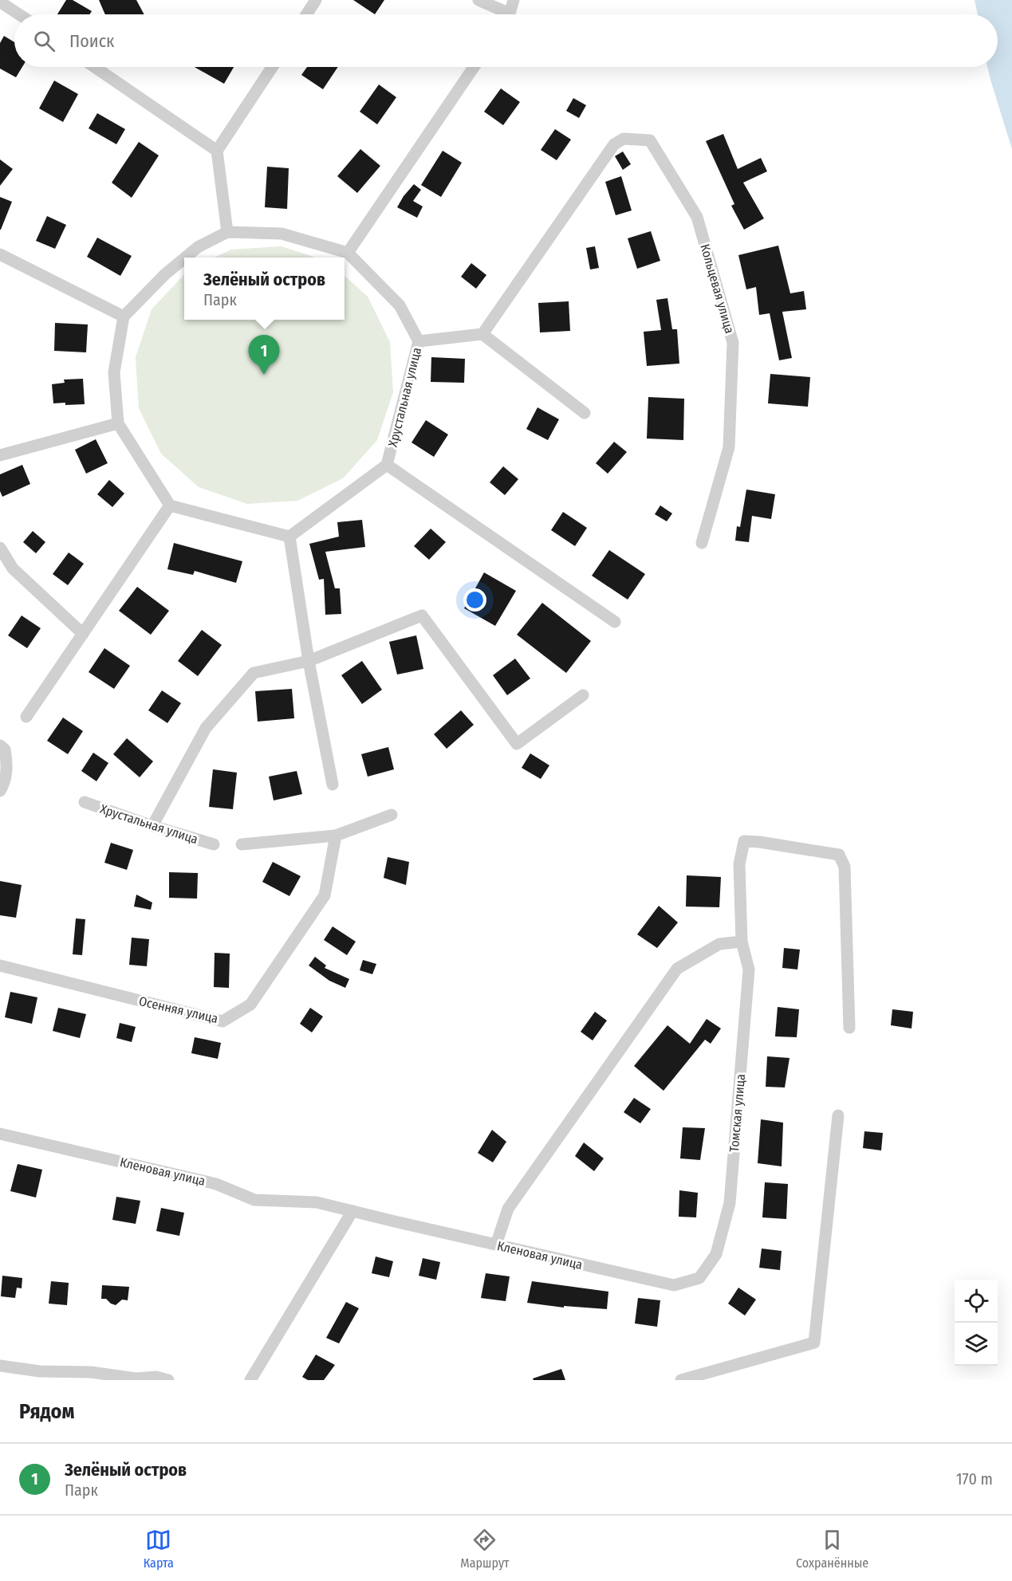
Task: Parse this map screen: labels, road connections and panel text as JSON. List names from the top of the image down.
{
  "streets": {
    "street": [
      "Кольцевая улица",
      "Хрустальная улица",
      "Осенняя улица",
      "Томская улица",
      "Кленовая улица"
    ]
  },
  "crossings": [
    ["Томская улица", "Кленовая улица"]
  ],
  "page": {
    "search": "Поиск",
    "popup": ["Зелёный остров", "Парк"],
    "pins": "1",
    "heading": "Рядом",
    "list": [
      {
        "mark": "1",
        "name": "Зелёный остров",
        "note": "Парк",
        "value": "170 m"
      }
    ],
    "nav": ["Карта", "Маршрут", "Сохранённые"]
  }
}
